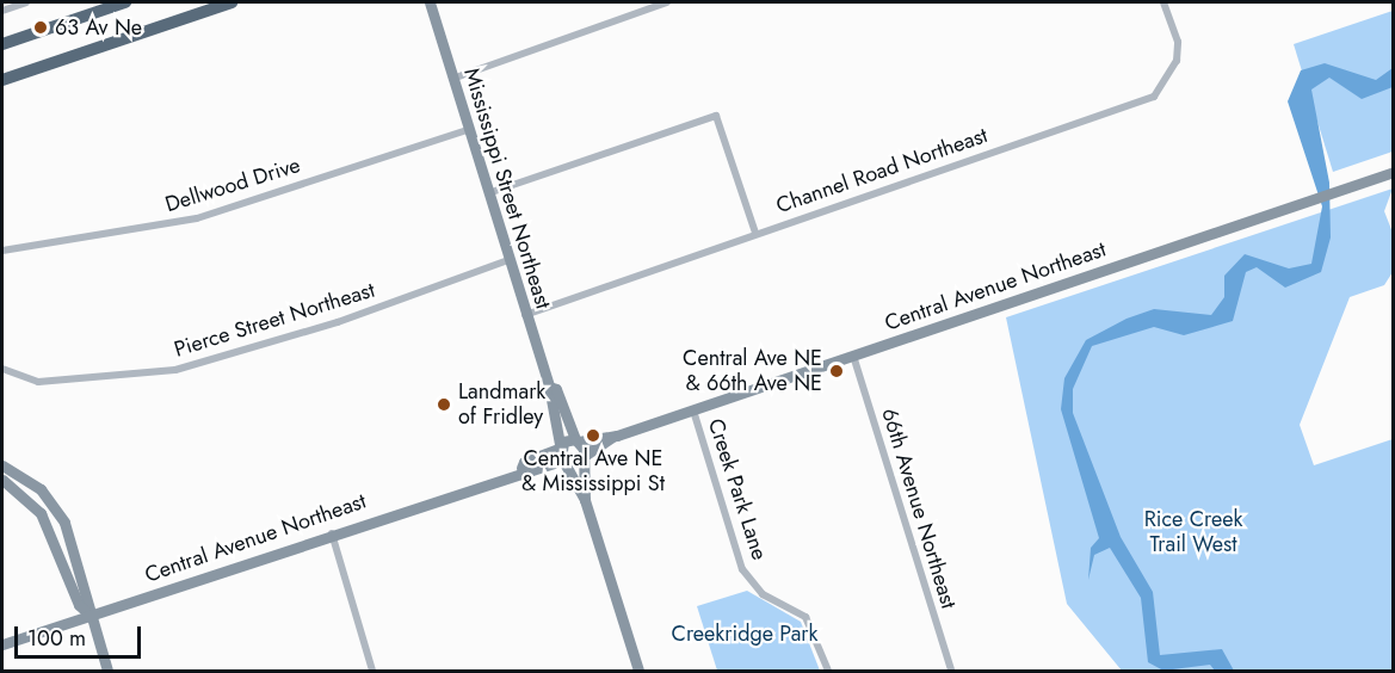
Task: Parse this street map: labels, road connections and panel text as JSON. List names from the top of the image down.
{
  "streets": {
    "street": [
      "Channel Road Northeast",
      "Dellwood Drive",
      "Mississippi Street Northeast",
      "Central Avenue Northeast",
      "Pierce Street Northeast",
      "Creek Park Lane",
      "66th Avenue Northeast"
    ]
  },
  "crossings": [
    ["Channel Road Northeast", "Mississippi Street Northeast"],
    ["Dellwood Drive", "Mississippi Street Northeast"],
    ["Mississippi Street Northeast", "Central Avenue Northeast"],
    ["Mississippi Street Northeast", "Pierce Street Northeast"],
    ["Central Avenue Northeast", "Creek Park Lane"],
    ["Central Avenue Northeast", "66th Avenue Northeast"]
  ],
  "parks": ["Rice Creek Trail West", "Creekridge Park"],
  "places": [
    "63 Av Ne",
    "Central Ave NE & 66th Ave NE",
    "Landmark of Fridley",
    "Central Ave NE & Mississippi St"
  ],
  "scale_bar": "100 m"
}
